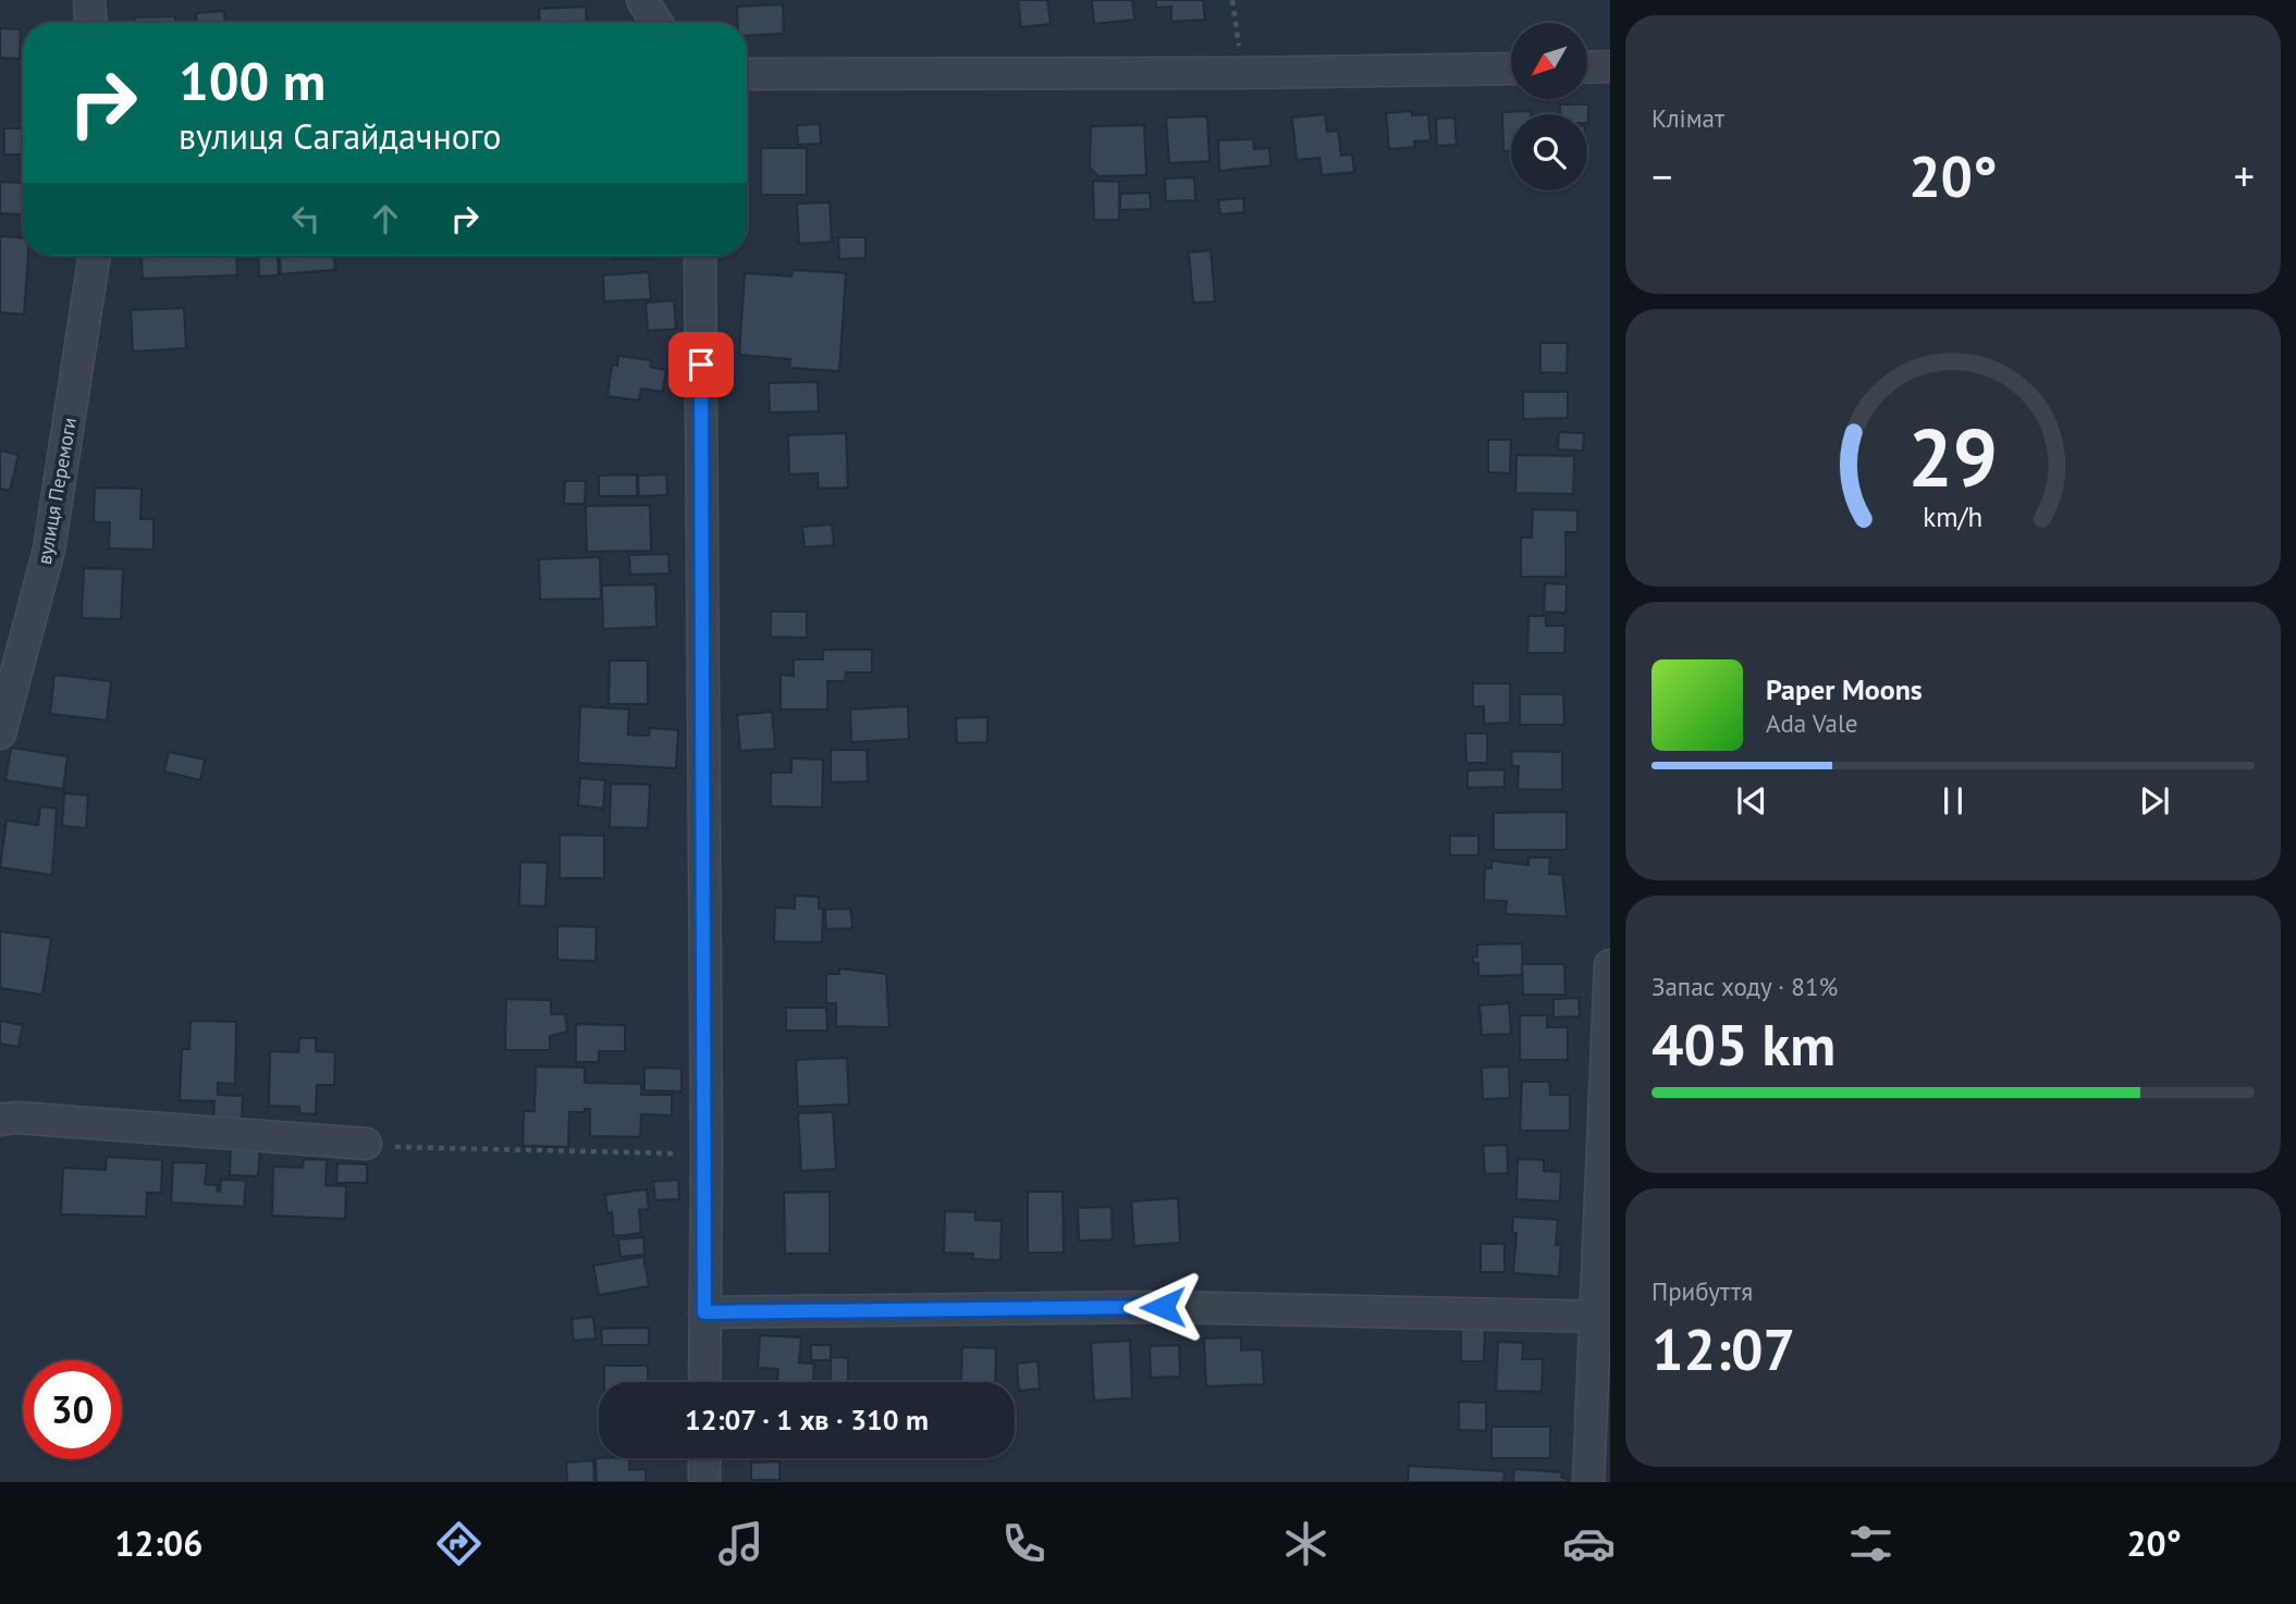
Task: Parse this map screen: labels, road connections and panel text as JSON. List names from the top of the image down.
{
  "streets": {
    "street": ["вулиця Перемоги"]
  },
  "north": "bottom left",
  "page": {
    "tile": [
      "Клімат",
      ["Запас ходу · 81%", "405 km"],
      ["Прибуття", "12:07"]
    ],
    "turn": ["100 m", "вулиця Сагайдачного"],
    "heat": ["−", "20°", "+"],
    "song": ["Paper Moons", "Ada Vale"],
    "limit": "30",
    "trip": "12:07 · 1 хв · 310 m",
    "tabs": ["12:06", "20°"],
    "gauge": ["29", "km/h"]
  }
}
